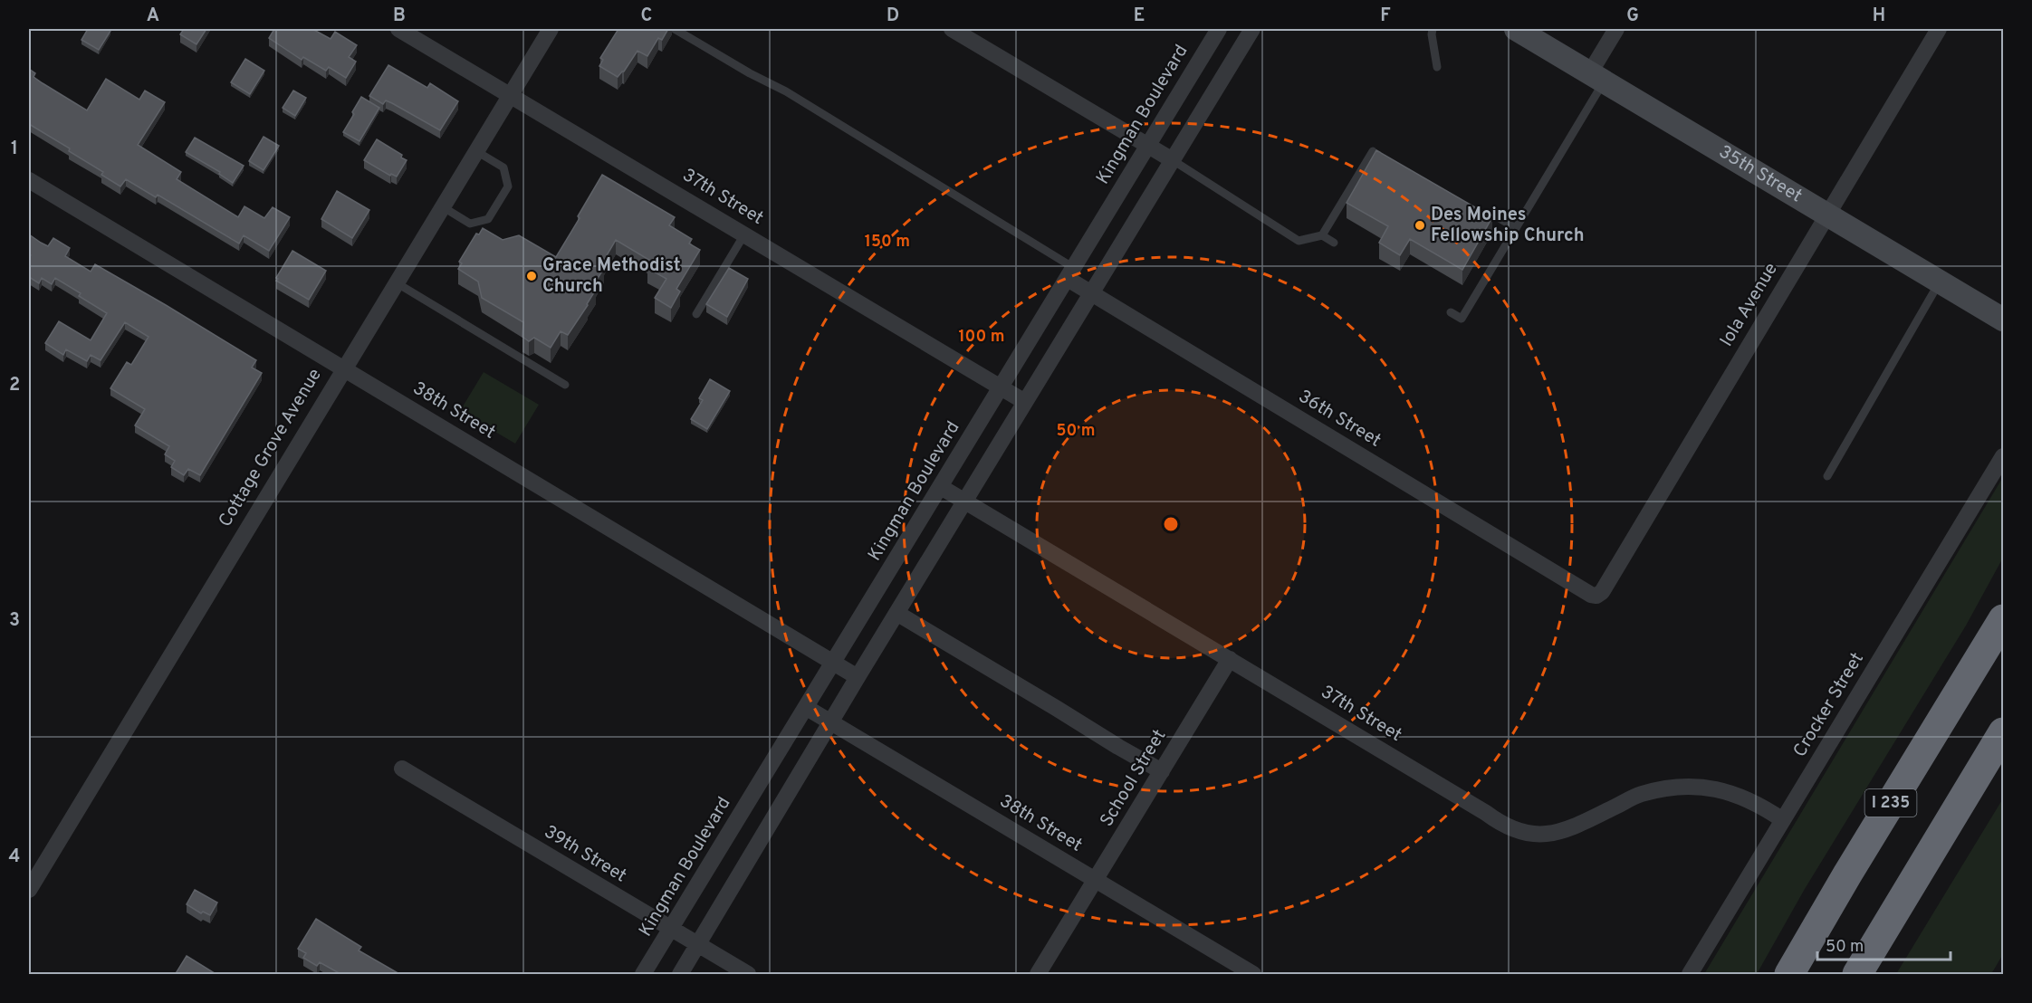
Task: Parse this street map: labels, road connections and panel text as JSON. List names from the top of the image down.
{
  "streets": {
    "highway": ["I 235"],
    "street": [
      "Kingman Boulevard",
      "35th Street",
      "37th Street",
      "Iola Avenue",
      "38th Street",
      "36th Street",
      "Cottage Grove Avenue",
      "Crocker Street",
      "School Street",
      "39th Street"
    ]
  },
  "crossings": [
    ["Kingman Boulevard", "37th Street"],
    ["Kingman Boulevard", "38th Street"],
    ["Kingman Boulevard", "36th Street"],
    ["Kingman Boulevard", "39th Street"],
    ["35th Street", "Iola Avenue"],
    ["37th Street", "Cottage Grove Avenue"],
    ["37th Street", "Crocker Street"],
    ["37th Street", "School Street"],
    ["Iola Avenue", "36th Street"],
    ["38th Street", "Cottage Grove Avenue"],
    ["38th Street", "School Street"]
  ],
  "places": ["Des Moines Fellowship Church", "Grace Methodist Church"],
  "scale_bar": "50 m",
  "grid": {
    "columns": [
      "A",
      "B",
      "C",
      "D",
      "E",
      "F",
      "G",
      "H"
    ],
    "rows": [
      "1",
      "2",
      "3",
      "4"
    ]
  },
  "rings": ["150 m", "100 m", "50 m"]
}
